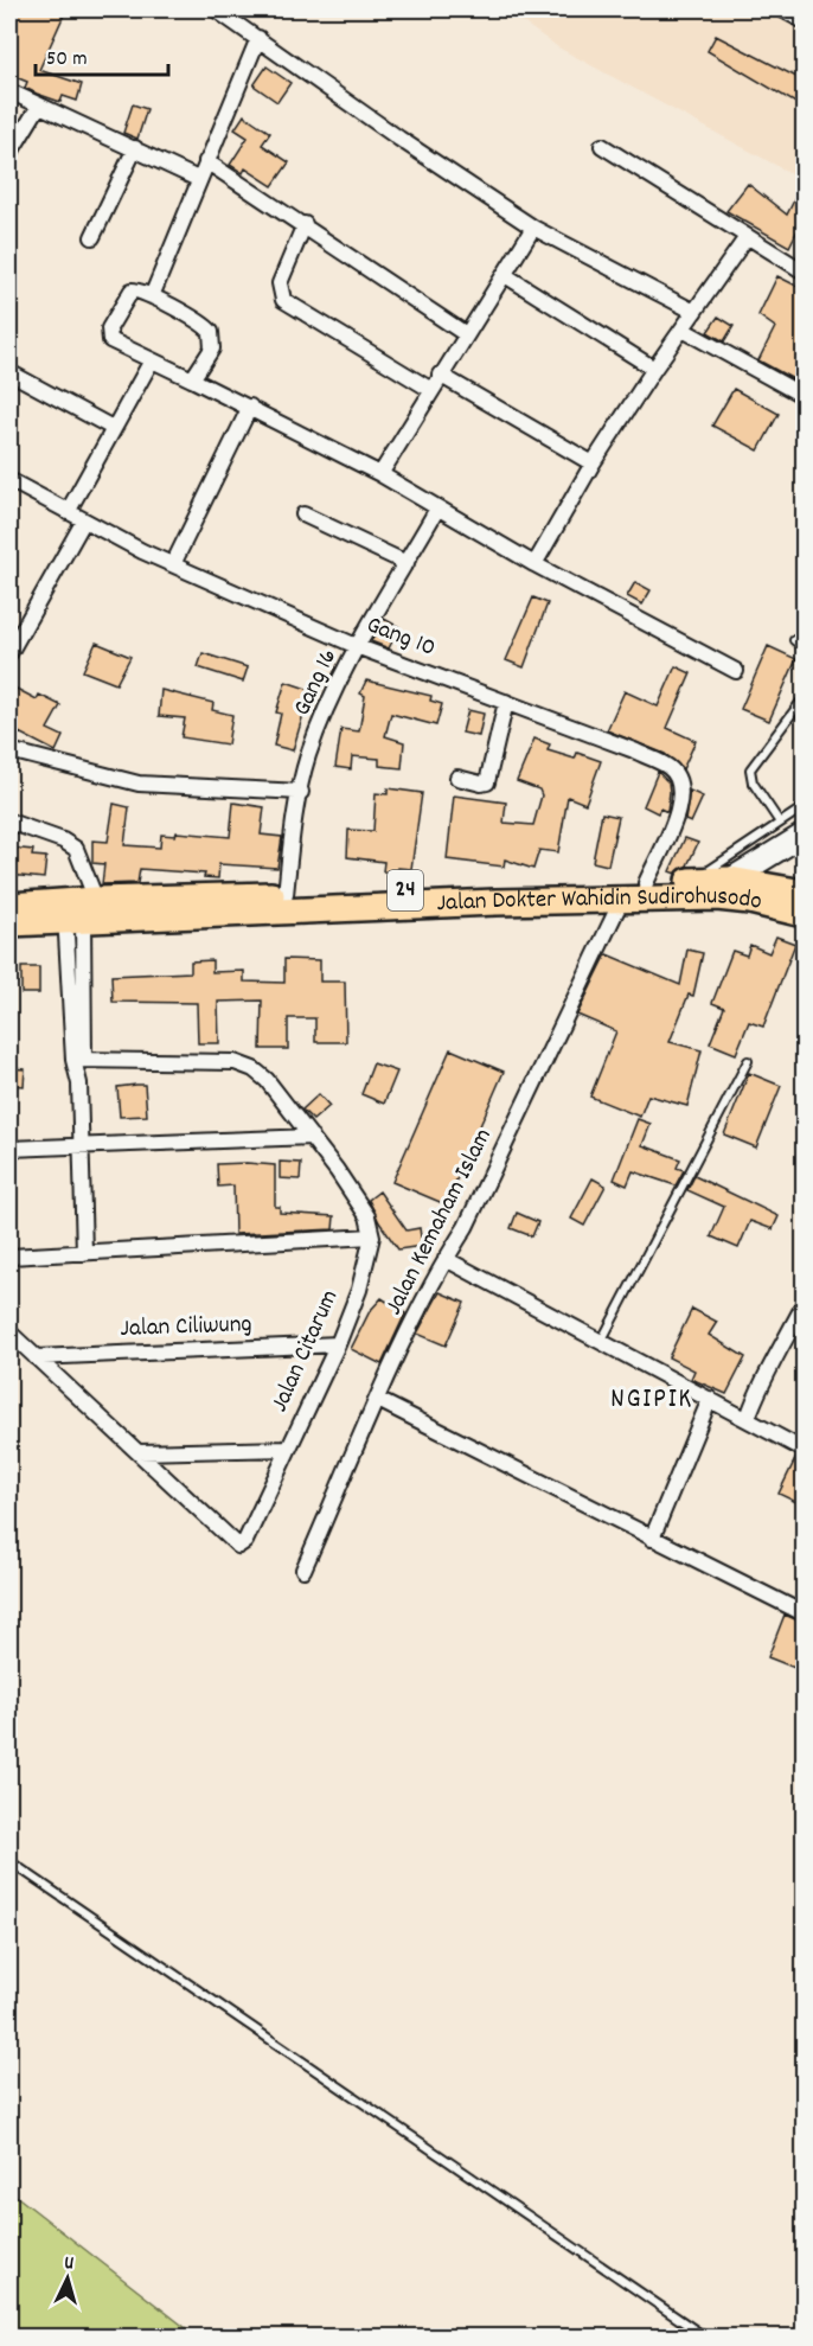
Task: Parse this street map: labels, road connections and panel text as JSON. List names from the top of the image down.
{
  "streets": {
    "highway": ["24", "Jalan Dokter Wahidin Sudirohusodo"],
    "street": [
      "Gang 10",
      "Gang 16",
      "Jalan Kemaham Islam",
      "Jalan Ciliwung",
      "Jalan Citarum"
    ]
  },
  "crossings": [
    ["Gang 10", "Gang 16"],
    ["Gang 10", "Jalan Dokter Wahidin Sudirohusodo"],
    ["Gang 16", "Jalan Dokter Wahidin Sudirohusodo"],
    ["Jalan Dokter Wahidin Sudirohusodo", "Jalan Kemaham Islam"],
    ["Jalan Ciliwung", "Jalan Citarum"]
  ],
  "districts": ["NGIPIK"],
  "scale_bar": "50 m",
  "north": "top"
}
